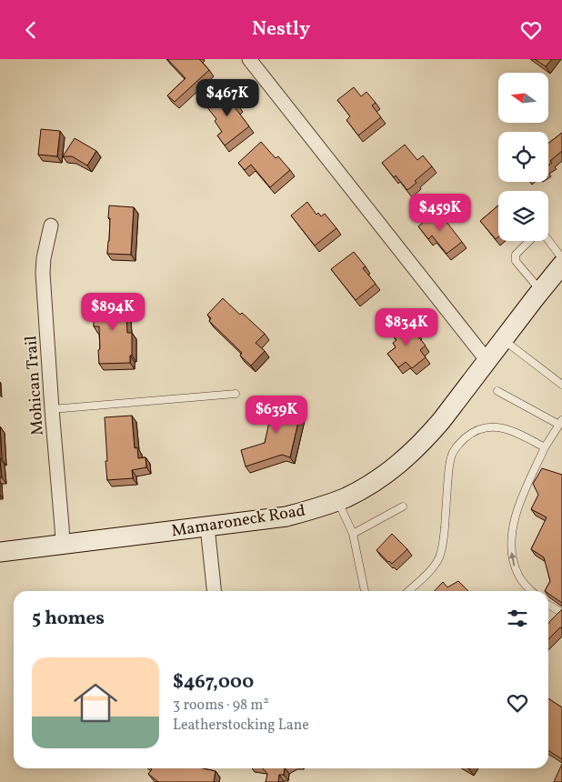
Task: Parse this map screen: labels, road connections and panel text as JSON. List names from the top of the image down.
{
  "streets": {
    "street": ["Mohican Trail", "Mamaroneck Road"]
  },
  "crossings": [
    ["Mohican Trail", "Mamaroneck Road"]
  ],
  "north": "left",
  "page": {
    "header": "Nestly",
    "price": [
      "$467K",
      "$459K",
      "$894K",
      "$834K",
      "$639K"
    ],
    "heading": "5 homes",
    "list": [
      {
        "name": "$467,000",
        "note": "3 rooms · 98 m² · Leatherstocking Lane"
      }
    ]
  }
}
